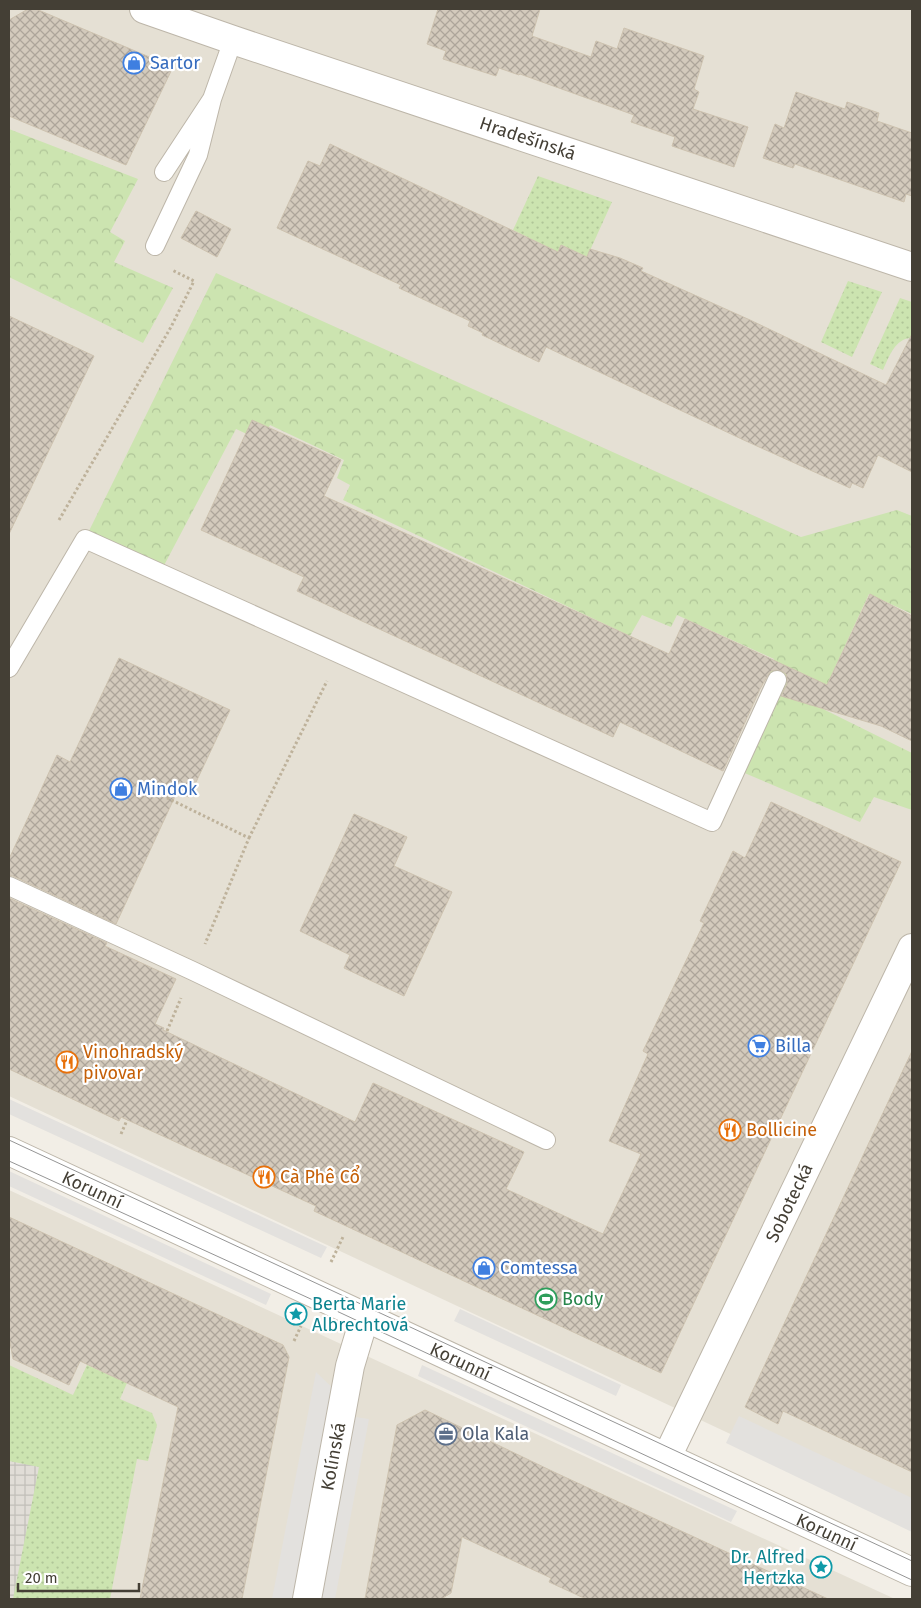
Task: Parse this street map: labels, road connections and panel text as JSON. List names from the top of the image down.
{
  "streets": {
    "street": [
      "Hradešínská",
      "Korunní",
      "Sobotecká",
      "Kolínská"
    ]
  },
  "crossings": [
    ["Korunní", "Sobotecká"],
    ["Korunní", "Kolínská"]
  ],
  "places": {
    "shop": ["Sartor", "Mindok", "Comtessa"],
    "supermarket": ["Billa"],
    "restaurant": ["Vinohradský pivovar", "Bollicine", "Cà Phê Cổ"],
    "sports": ["Body"],
    "place": ["Berta Marie Albrechtová", "Dr. Alfred Hertzka"],
    "office": ["Ola Kala"]
  },
  "scale_bar": "20 m"
}
